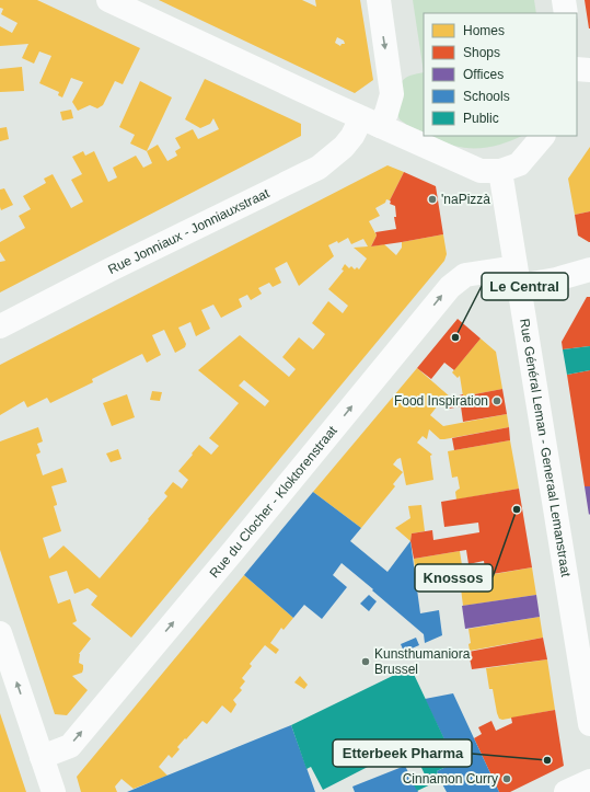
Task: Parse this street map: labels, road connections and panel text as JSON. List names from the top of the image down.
{
  "streets": {
    "street": ["Rue Jonniaux - Jonniauxstraat", "Rue Général Leman - Generaal Lemanstraat", "Rue du Clocher - Kloktorenstraat"]
  },
  "crossings": [
    ["Rue Général Leman - Generaal Lemanstraat", "Rue du Clocher - Kloktorenstraat"]
  ],
  "one_way": ["Rue du Clocher - Kloktorenstraat"],
  "places": [
    "'naPizzà",
    "Le Central",
    "Food Inspiration",
    "Knossos",
    "Kunsthumaniora Brussel",
    "Etterbeek Pharma",
    "Cinnamon Curry"
  ],
  "legend": [
    "Homes",
    "Shops",
    "Offices",
    "Schools",
    "Public"
  ]
}
